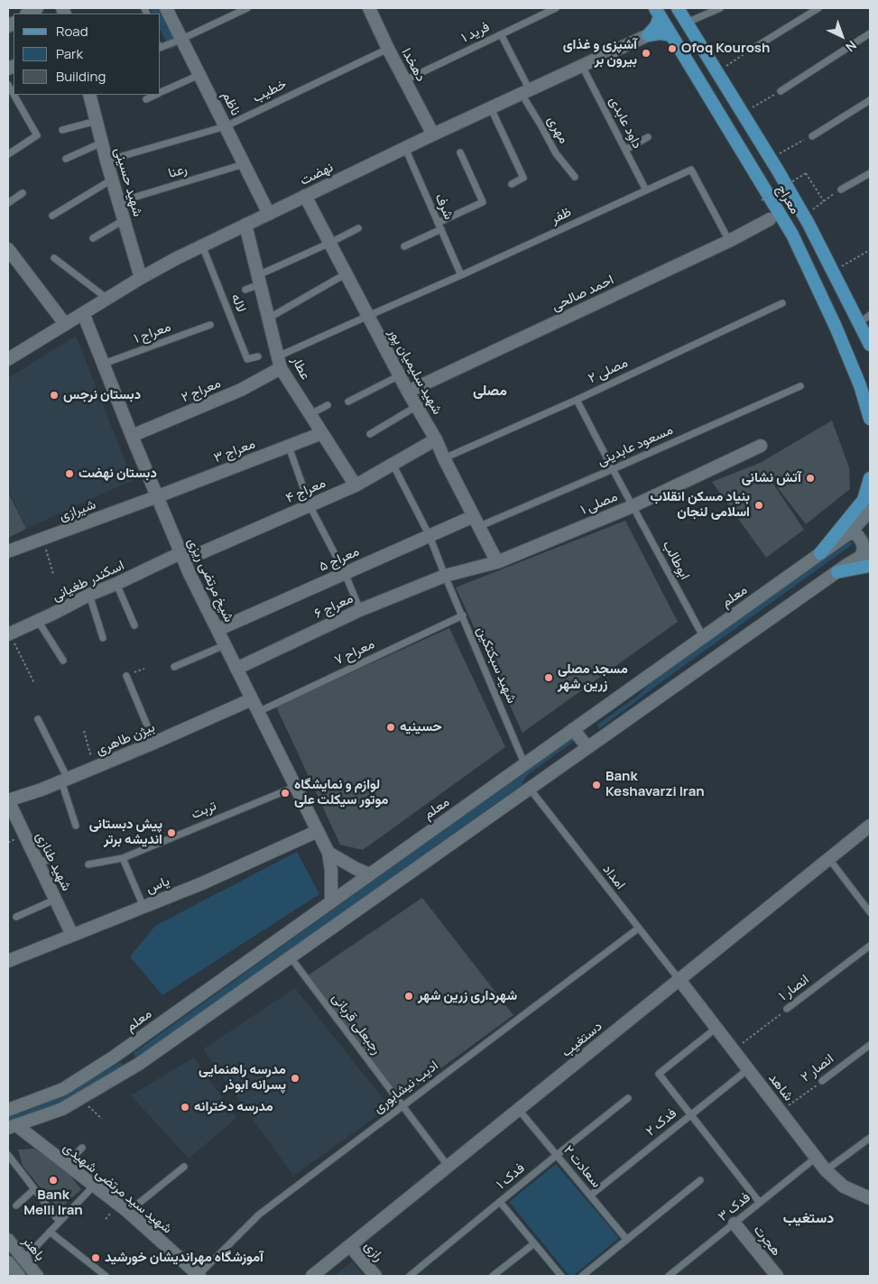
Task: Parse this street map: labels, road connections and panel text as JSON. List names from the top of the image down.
{
  "streets": {
    "main road": ["معراج"],
    "street": [
      "دهخدا",
      "ناظم",
      "نهضت",
      "شهید حسینی",
      "احمد صالحی",
      "عطار",
      "شهید سلیمیان پور",
      "معراج ۲",
      "معراج ۳",
      "معراج ۴",
      "مصلی ۱",
      "شیرازی",
      "معراج ۵",
      "شیخ مرتضی ریزی",
      "اسکندر طغیانی",
      "معلم",
      "معراج ۶",
      "بیژن طاهری",
      "شهید طنازی",
      "یاس",
      "دستغیب",
      "شاهد",
      "شهید سید مرتضی شهیدی",
      "هجرت",
      "باهنر",
      "رازی"
    ],
    "lane": [
      "فرید ۱",
      "خطیب",
      "داود عابدی",
      "مهری",
      "رعنا",
      "شرف",
      "ظفر",
      "لاله",
      "معراج ۱",
      "مصلی ۲",
      "مسعود عابدینی",
      "ابوطالب",
      "معراح ۷",
      "شهید سبکتکین",
      "تربت",
      "امداد",
      "انصار ۱",
      "رجبعلی قربانی",
      "انصار ۲",
      "ادیب نیشابوری",
      "فدک ۲",
      "سعادت ۲",
      "فدک ۱",
      "فدک ۳"
    ]
  },
  "crossings": [
    ["فرید ۱", "دهخدا"],
    ["فرید ۱", "مهری"],
    ["دهخدا", "خطیب"],
    ["دهخدا", "نهضت"],
    ["خطیب", "ناظم"],
    ["خطیب", "شهید حسینی"],
    ["ناظم", "رعنا"],
    ["ناظم", "نهضت"],
    ["داود عابدی", "نهضت"],
    ["داود عابدی", "ظفر"],
    ["مهری", "نهضت"],
    ["رعنا", "شهید حسینی"],
    ["نهضت", "شهید حسینی"],
    ["نهضت", "شرف"],
    ["نهضت", "لاله"],
    ["نهضت", "عطار"],
    ["نهضت", "شهید سلیمیان پور"],
    ["نهضت", "شیخ مرتضی ریزی"],
    ["شرف", "ظفر"],
    ["ظفر", "احمد صالحی"],
    ["ظفر", "عطار"],
    ["ظفر", "شهید سلیمیان پور"],
    ["ظفر", "معراج ۲"],
    ["احمد صالحی", "شهید سلیمیان پور"],
    ["معراج ۱", "شیخ مرتضی ریزی"],
    ["عطار", "معراج ۲"],
    ["عطار", "معراج ۳"],
    ["عطار", "معراج ۴"],
    ["مصلی ۲", "شهید سلیمیان پور"],
    ["مصلی ۲", "ابوطالب"],
    ["شهید سلیمیان پور", "مسعود عابدینی"],
    ["شهید سلیمیان پور", "معراج ۴"],
    ["شهید سلیمیان پور", "مصلی ۱"],
    ["شهید سلیمیان پور", "معراج ۵"],
    ["معراج ۲", "شیخ مرتضی ریزی"],
    ["مسعود عابدینی", "معراج ۵"],
    ["مسعود عابدینی", "ابوطالب"],
    ["معراج ۳", "شیرازی"],
    ["معراج ۳", "شیخ مرتضی ریزی"],
    ["معراج ۴", "شیخ مرتضی ریزی"],
    ["معراج ۴", "اسکندر طغیانی"],
    ["معراج ۴", "شهید سبکتکین"],
    ["مصلی ۱", "ابوطالب"],
    ["مصلی ۱", "معراج ۶"],
    ["مصلی ۱", "شهید سبکتکین"],
    ["شیرازی", "شیخ مرتضی ریزی"],
    ["معراج ۵", "شیخ مرتضی ریزی"],
    ["معراج ۵", "شهید سبکتکین"],
    ["ابوطالب", "معلم"],
    ["شیخ مرتضی ریزی", "اسکندر طغیانی"],
    ["شیخ مرتضی ریزی", "معلم"],
    ["شیخ مرتضی ریزی", "معراج ۶"],
    ["شیخ مرتضی ریزی", "معراح ۷"],
    ["شیخ مرتضی ریزی", "بیژن طاهری"],
    ["شیخ مرتضی ریزی", "تربت"],
    ["شیخ مرتضی ریزی", "یاس"],
    ["معلم", "شهید سبکتکین"],
    ["معراج ۶", "شهید سبکتکین"],
    ["معراح ۷", "شهید سبکتکین"],
    ["بیژن طاهری", "شهید طنازی"],
    ["شهید طنازی", "یاس"],
    ["امداد", "دستغیب"],
    ["امداد", "ادیب نیشابوری"],
    ["امداد", "شاهد"],
    ["انصار ۱", "شاهد"],
    ["رجبعلی قربانی", "دستغیب"],
    ["رجبعلی قربانی", "ادیب نیشابوری"],
    ["دستغیب", "شاهد"],
    ["دستغیب", "سعادت ۲"],
    ["دستغیب", "رازی"],
    ["انصار ۲", "شاهد"],
    ["ادیب نیشابوری", "شهید سید مرتضی شهیدی"],
    ["شاهد", "فدک ۲"],
    ["شاهد", "فدک ۳"],
    ["فدک ۲", "سعادت ۲"],
    ["سعادت ۲", "فدک ۱"],
    ["فدک ۳", "هجرت"]
  ],
  "districts": ["مصلی", "دستغیب"],
  "places": [
    "Ofoq Kourosh",
    "آشپزی و غذای بیرون بر",
    "دبستان نرجس",
    "دبستان نهضت",
    "آتش نشانی",
    "بنیاد مسکن انقلاب اسلامی لنجان",
    "مسجد مصلی زرین شهر",
    "حسینیه",
    "Bank Keshavarzi Iran",
    "لوازم و نمایشگاه موتور سیکلت علی",
    "پیش دبستانی اندیشه برتر",
    "شهرداری زرین شهر",
    "مدرسه راهنمایی پسرانه ابوذر",
    "مدرسه دخترانه",
    "Bank Melli Iran",
    "آموزشگاه مهراندیشان خورشید"
  ],
  "legend": ["Road", "Park", "Building"],
  "north": "bottom right"
}
